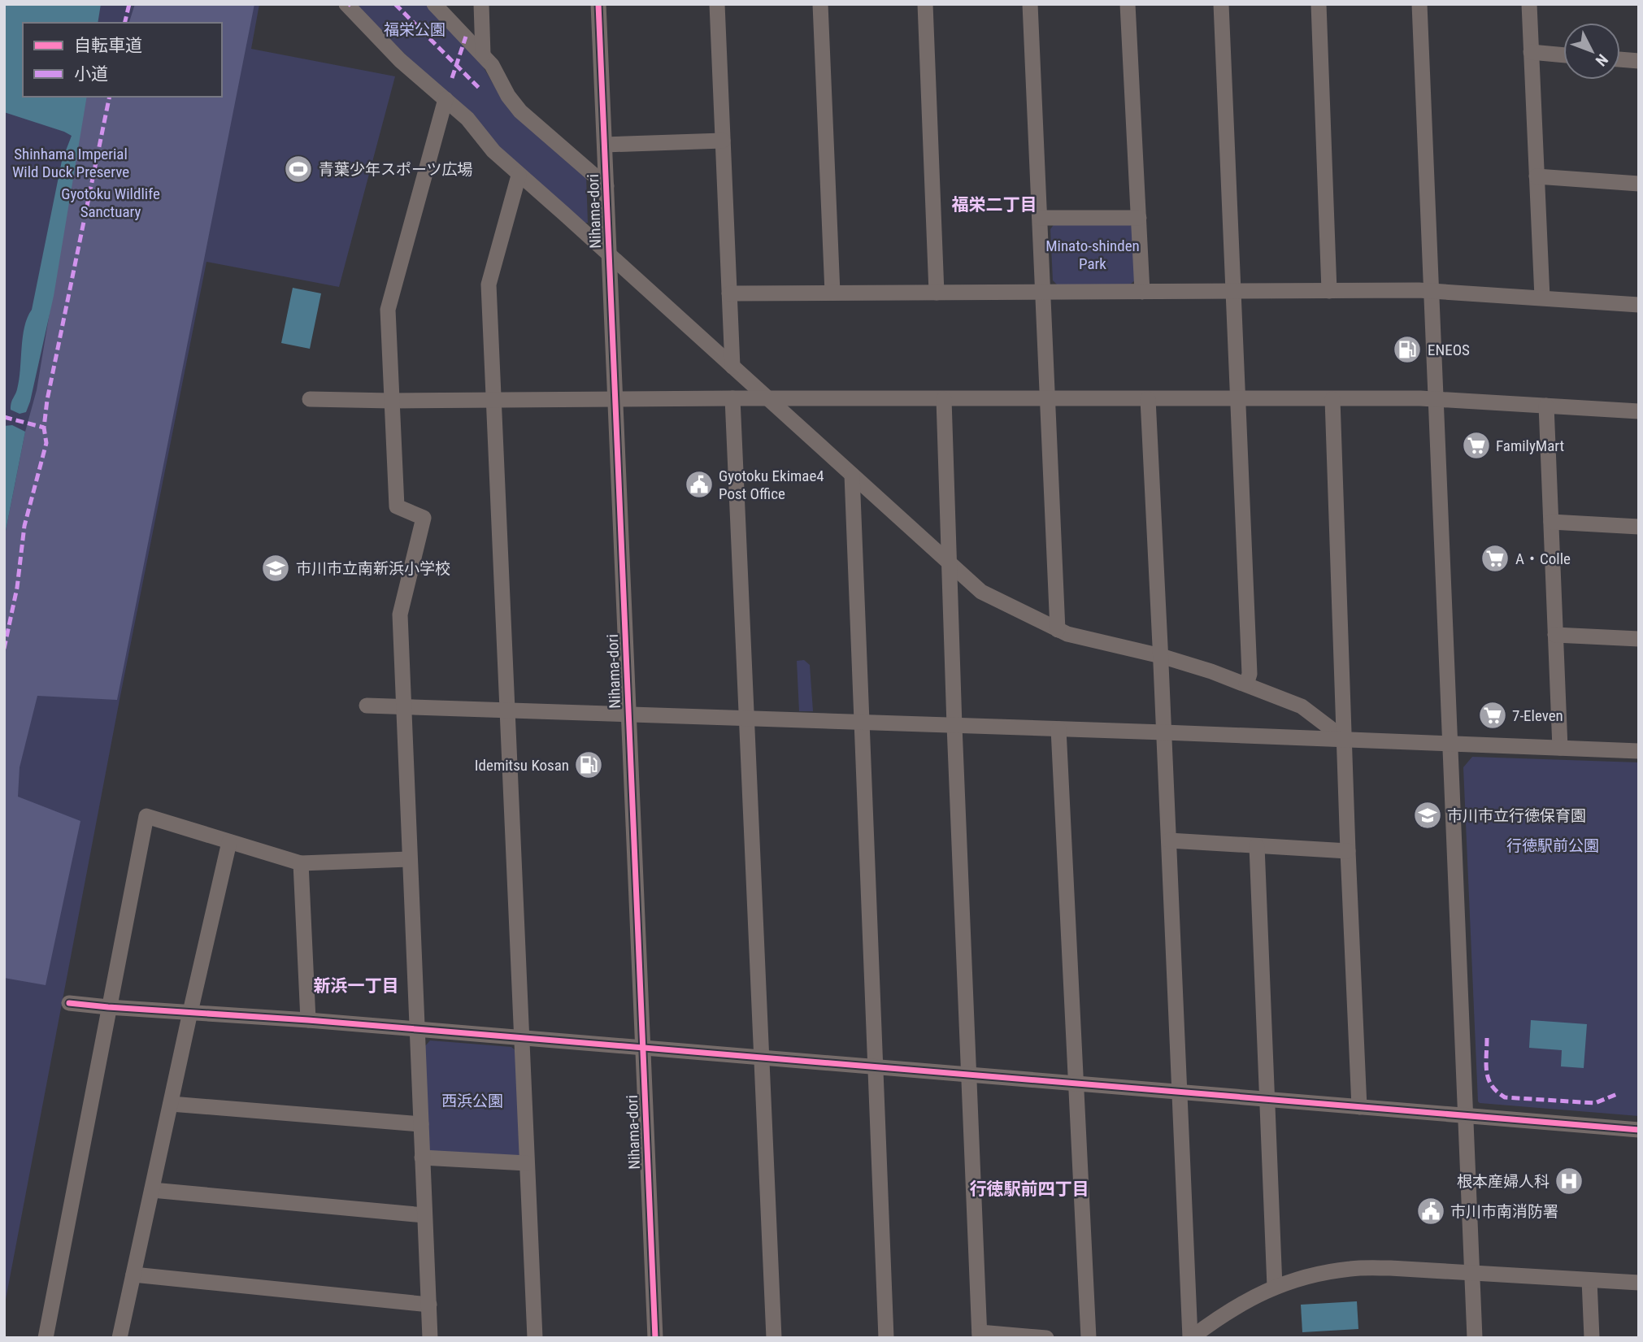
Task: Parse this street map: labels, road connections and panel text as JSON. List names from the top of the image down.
{
  "streets": {
    "street": ["Nihama-dori"]
  },
  "districts": ["福栄二丁目", "新浜一丁目", "行徳駅前四丁目"],
  "parks": [
    "福栄公園",
    "Shinhama Imperial Wild Duck Preserve",
    "Gyotoku Wildlife Sanctuary",
    "Minato-shinden Park",
    "行徳駅前公園",
    "西浜公園"
  ],
  "places": {
    "sports": ["青葉少年スポーツ広場"],
    "fuel station": ["ENEOS", "Idemitsu Kosan"],
    "supermarket": ["FamilyMart", "A・Colle", "7-Eleven"],
    "public building": ["Gyotoku Ekimae4 Post Office", "市川市南消防署"],
    "school or university": ["市川市立南新浜小学校", "市川市立行徳保育園"],
    "hospital": ["根本産婦人科"]
  },
  "legend": ["自転車道", "小道"],
  "north": "bottom right"
}
